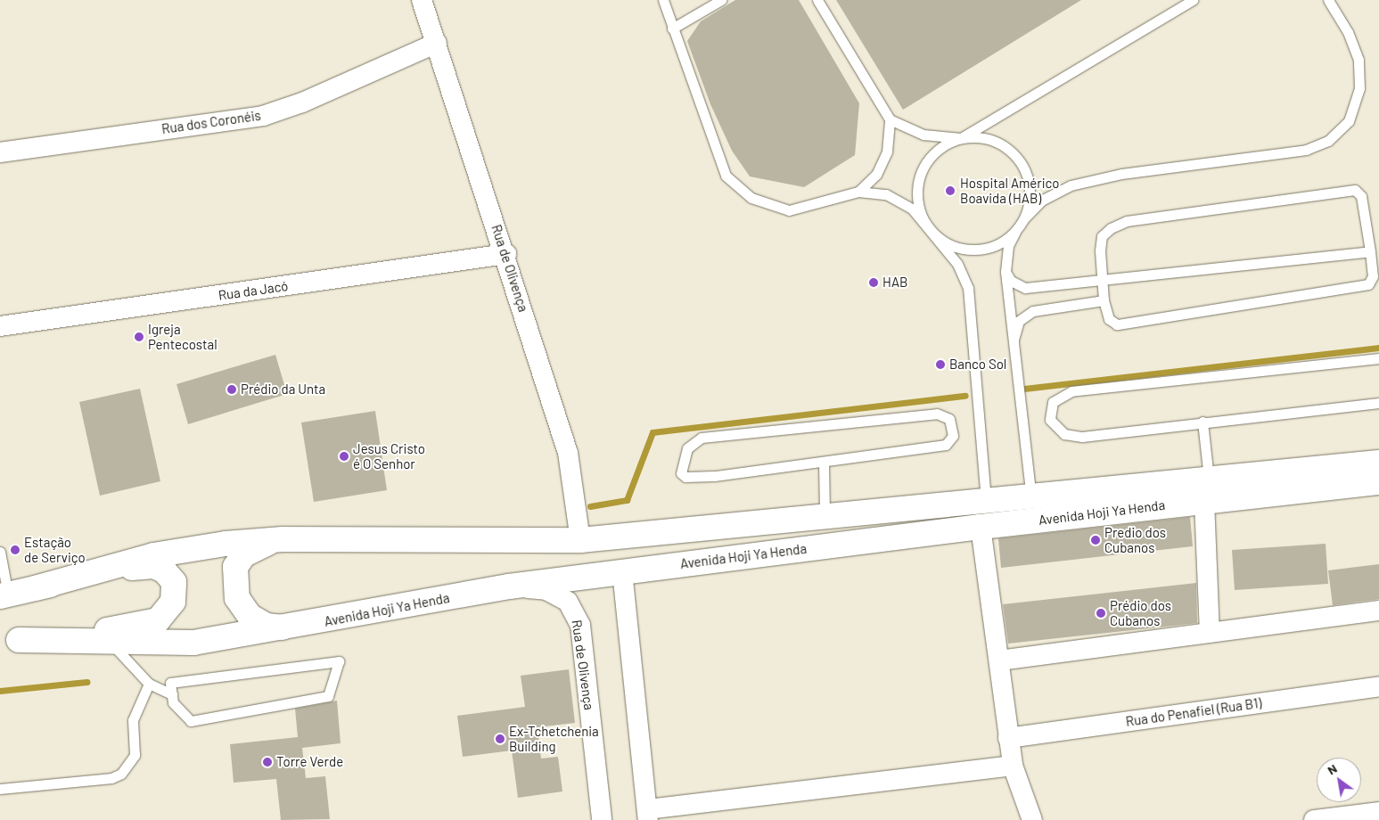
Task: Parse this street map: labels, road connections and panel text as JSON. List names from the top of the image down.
{
  "streets": {
    "main road": ["Avenida Hoji Ya Henda"],
    "street": [
      "Rua dos Coronéis",
      "Rua de Olivença",
      "Rua da Jacó",
      "Rua do Penafiel (Rua B1)"
    ]
  },
  "crossings": [
    ["Rua dos Coronéis", "Rua de Olivença"],
    ["Rua de Olivença", "Rua da Jacó"],
    ["Rua de Olivença", "Avenida Hoji Ya Henda"]
  ],
  "places": [
    "Hospital Américo Boavida (HAB)",
    "HAB",
    "Igreja Pentecostal",
    "Banco Sol",
    "Prédio da Unta",
    "Jesus Cristo é O Senhor",
    "Predio dos Cubanos",
    "Estação de Serviço",
    "Prédio dos Cubanos",
    "Ex-Tchetchenia Building",
    "Torre Verde"
  ],
  "north": "top left"
}
